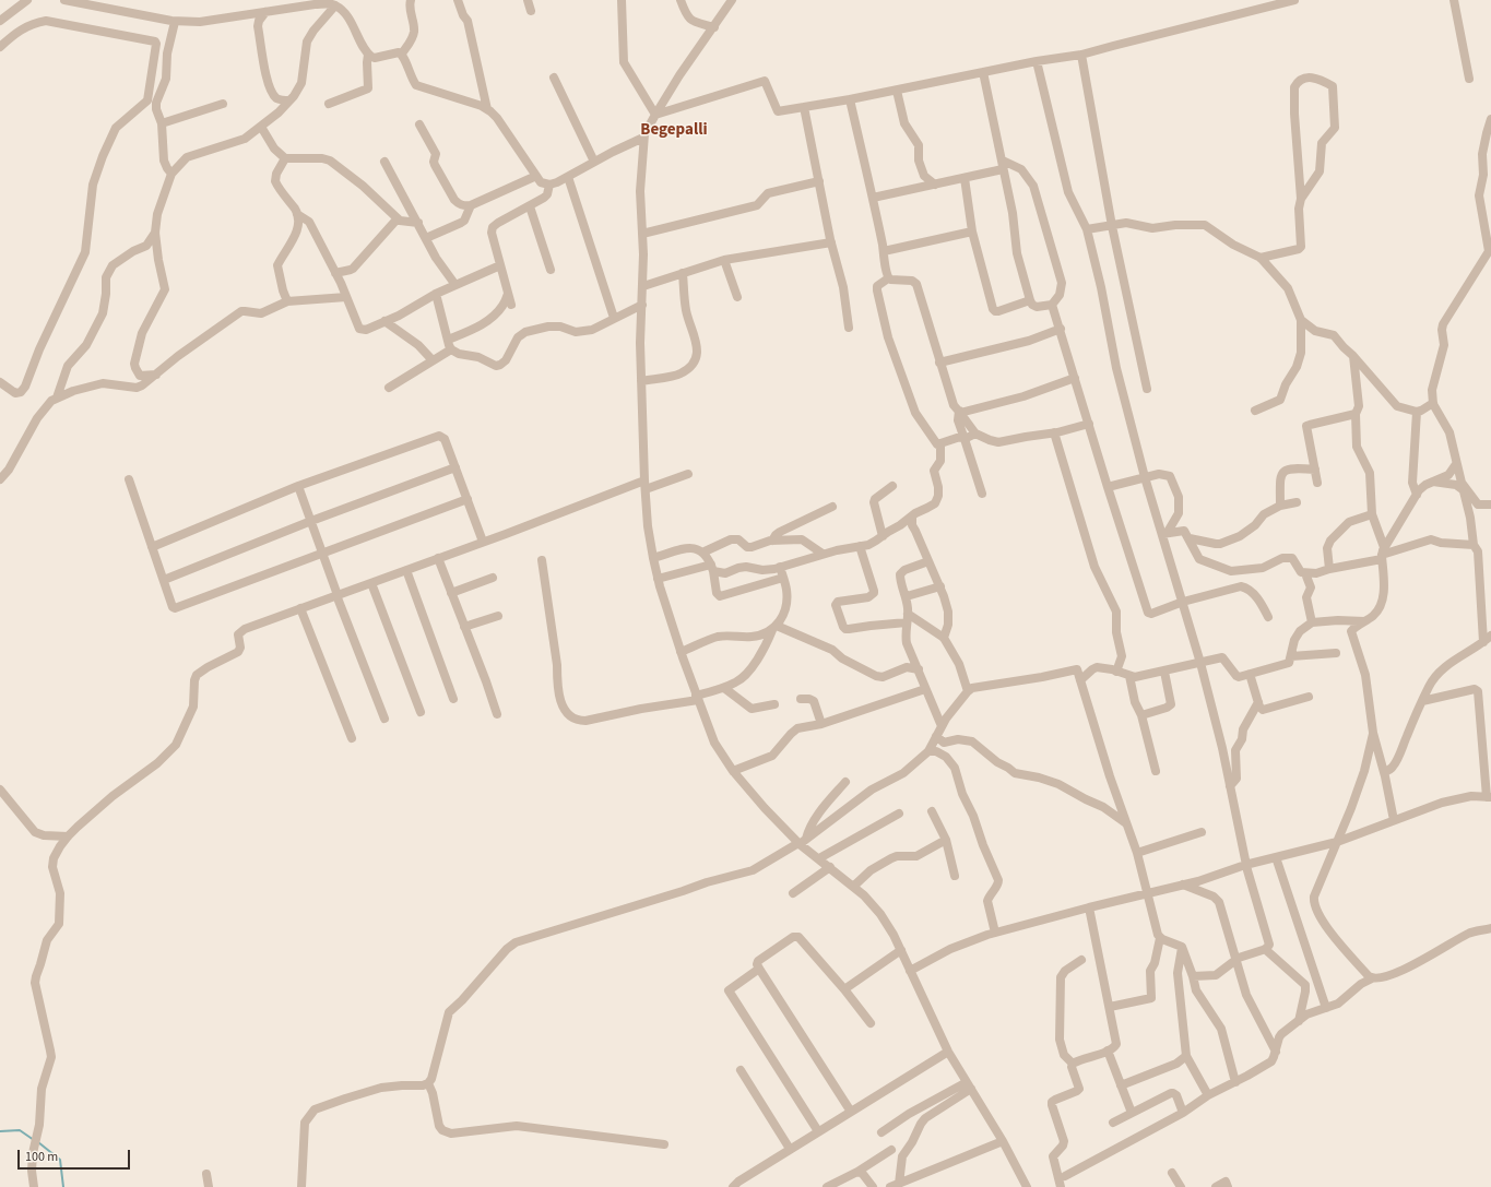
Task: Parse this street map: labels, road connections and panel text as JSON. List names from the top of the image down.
{
  "districts": ["Begepalli"],
  "scale_bar": "100 m"
}
